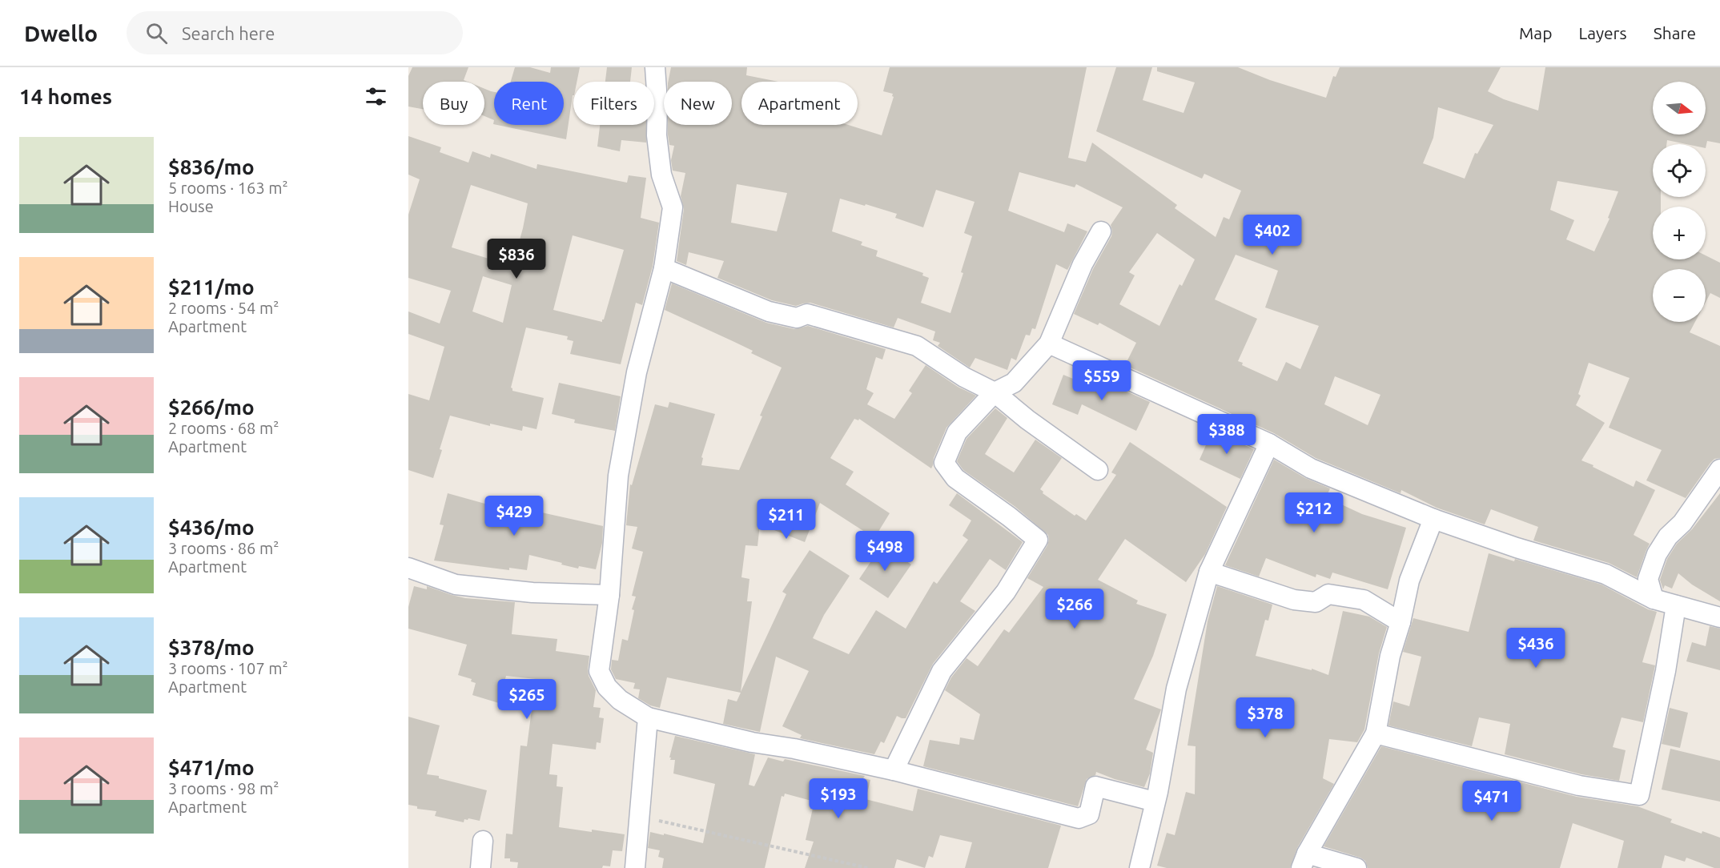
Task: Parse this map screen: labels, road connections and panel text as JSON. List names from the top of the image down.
{
  "north": "right",
  "page": {
    "header": "Dwello",
    "search": "Search here",
    "nav": ["Map", "Layers", "Share"],
    "heading": "14 homes",
    "map_buttons": ["+", "−"],
    "chip": [
      "Buy",
      "Rent",
      "Filters",
      "New",
      "Apartment"
    ],
    "list": [
      {
        "name": "$836/mo",
        "note": "5 rooms · 163 m² · House"
      },
      {
        "name": "$211/mo",
        "note": "2 rooms · 54 m² · Apartment"
      },
      {
        "name": "$266/mo",
        "note": "2 rooms · 68 m² · Apartment"
      },
      {
        "name": "$436/mo",
        "note": "3 rooms · 86 m² · Apartment"
      },
      {
        "name": "$378/mo",
        "note": "3 rooms · 107 m² · Apartment"
      },
      {
        "name": "$471/mo",
        "note": "3 rooms · 98 m² · Apartment"
      }
    ],
    "price": [
      "$402",
      "$836",
      "$559",
      "$388",
      "$212",
      "$429",
      "$211",
      "$498",
      "$266",
      "$436",
      "$265",
      "$378",
      "$193",
      "$471"
    ]
  }
}
